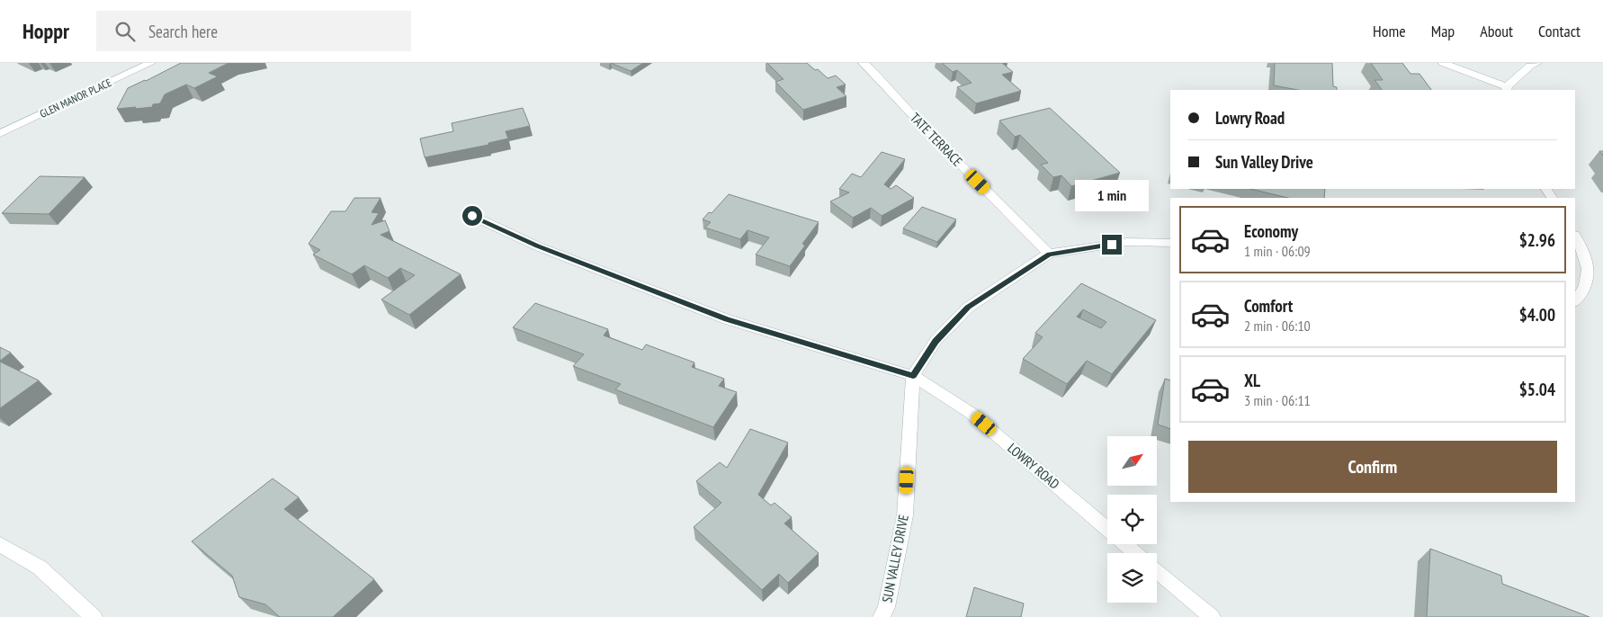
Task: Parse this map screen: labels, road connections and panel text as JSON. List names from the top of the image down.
{
  "streets": {
    "street": [
      "GLEN MANOR PLACE",
      "TATE TERRACE",
      "LOWRY ROAD",
      "SUN VALLEY DRIVE"
    ]
  },
  "crossings": [
    ["LOWRY ROAD", "SUN VALLEY DRIVE"]
  ],
  "north": "top right",
  "page": {
    "header": "Hoppr",
    "search": "Search here",
    "nav": [
      "Home",
      "Map",
      "About",
      "Contact"
    ],
    "banner": ["Lowry Road", "Sun Valley Drive"],
    "bubble": "1 min",
    "list": [
      {
        "name": "Economy",
        "note": "1 min · 06:09",
        "value": "$2.96"
      },
      {
        "name": "Comfort",
        "note": "2 min · 06:10",
        "value": "$4.00"
      },
      {
        "name": "XL",
        "note": "3 min · 06:11",
        "value": "$5.04"
      }
    ],
    "buttons": "Confirm"
  }
}
